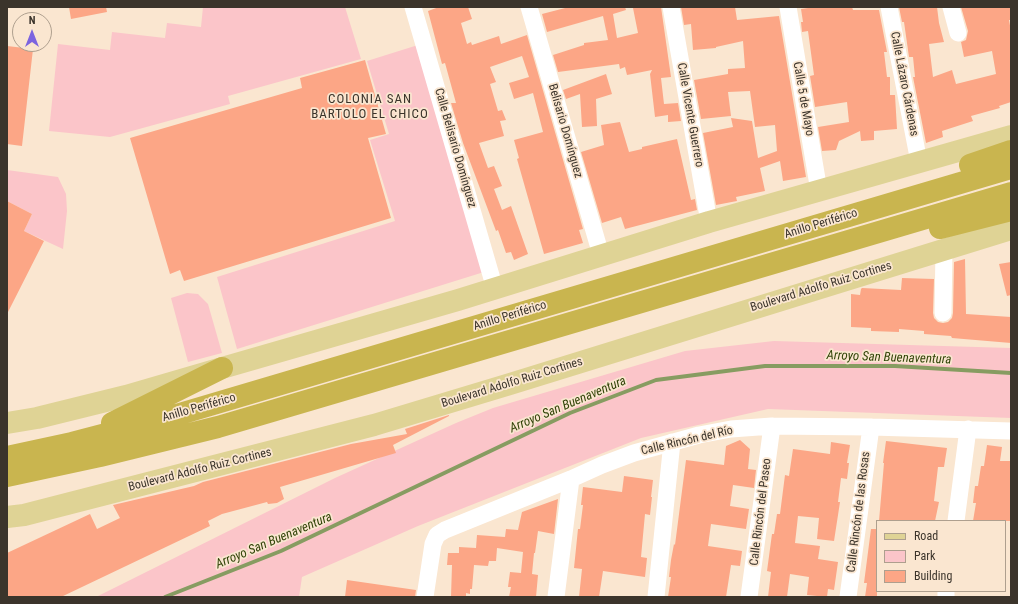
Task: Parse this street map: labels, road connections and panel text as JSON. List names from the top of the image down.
{
  "streets": {
    "highway": ["Anillo Periférico"],
    "main road": ["Boulevard Adolfo Ruiz Cortines"],
    "street": [
      "Calle Lázaro Cárdenas",
      "Calle 5 de Mayo",
      "Calle Vicente Guerrero",
      "Belisario Domínguez",
      "Calle Belisario Domínguez",
      "Calle Rincón del Río",
      "Calle Rincón del Paseo",
      "Calle Rincón de las Rosas"
    ]
  },
  "crossings": [
    ["Calle Rincón del Río", "Calle Rincón del Paseo"],
    ["Calle Rincón del Río", "Calle Rincón de las Rosas"]
  ],
  "districts": ["COLONIA SAN BARTOLO EL CHICO"],
  "water": ["Arroyo San Buenaventura"],
  "legend": ["Road", "Park", "Building"],
  "north": "top"
}
